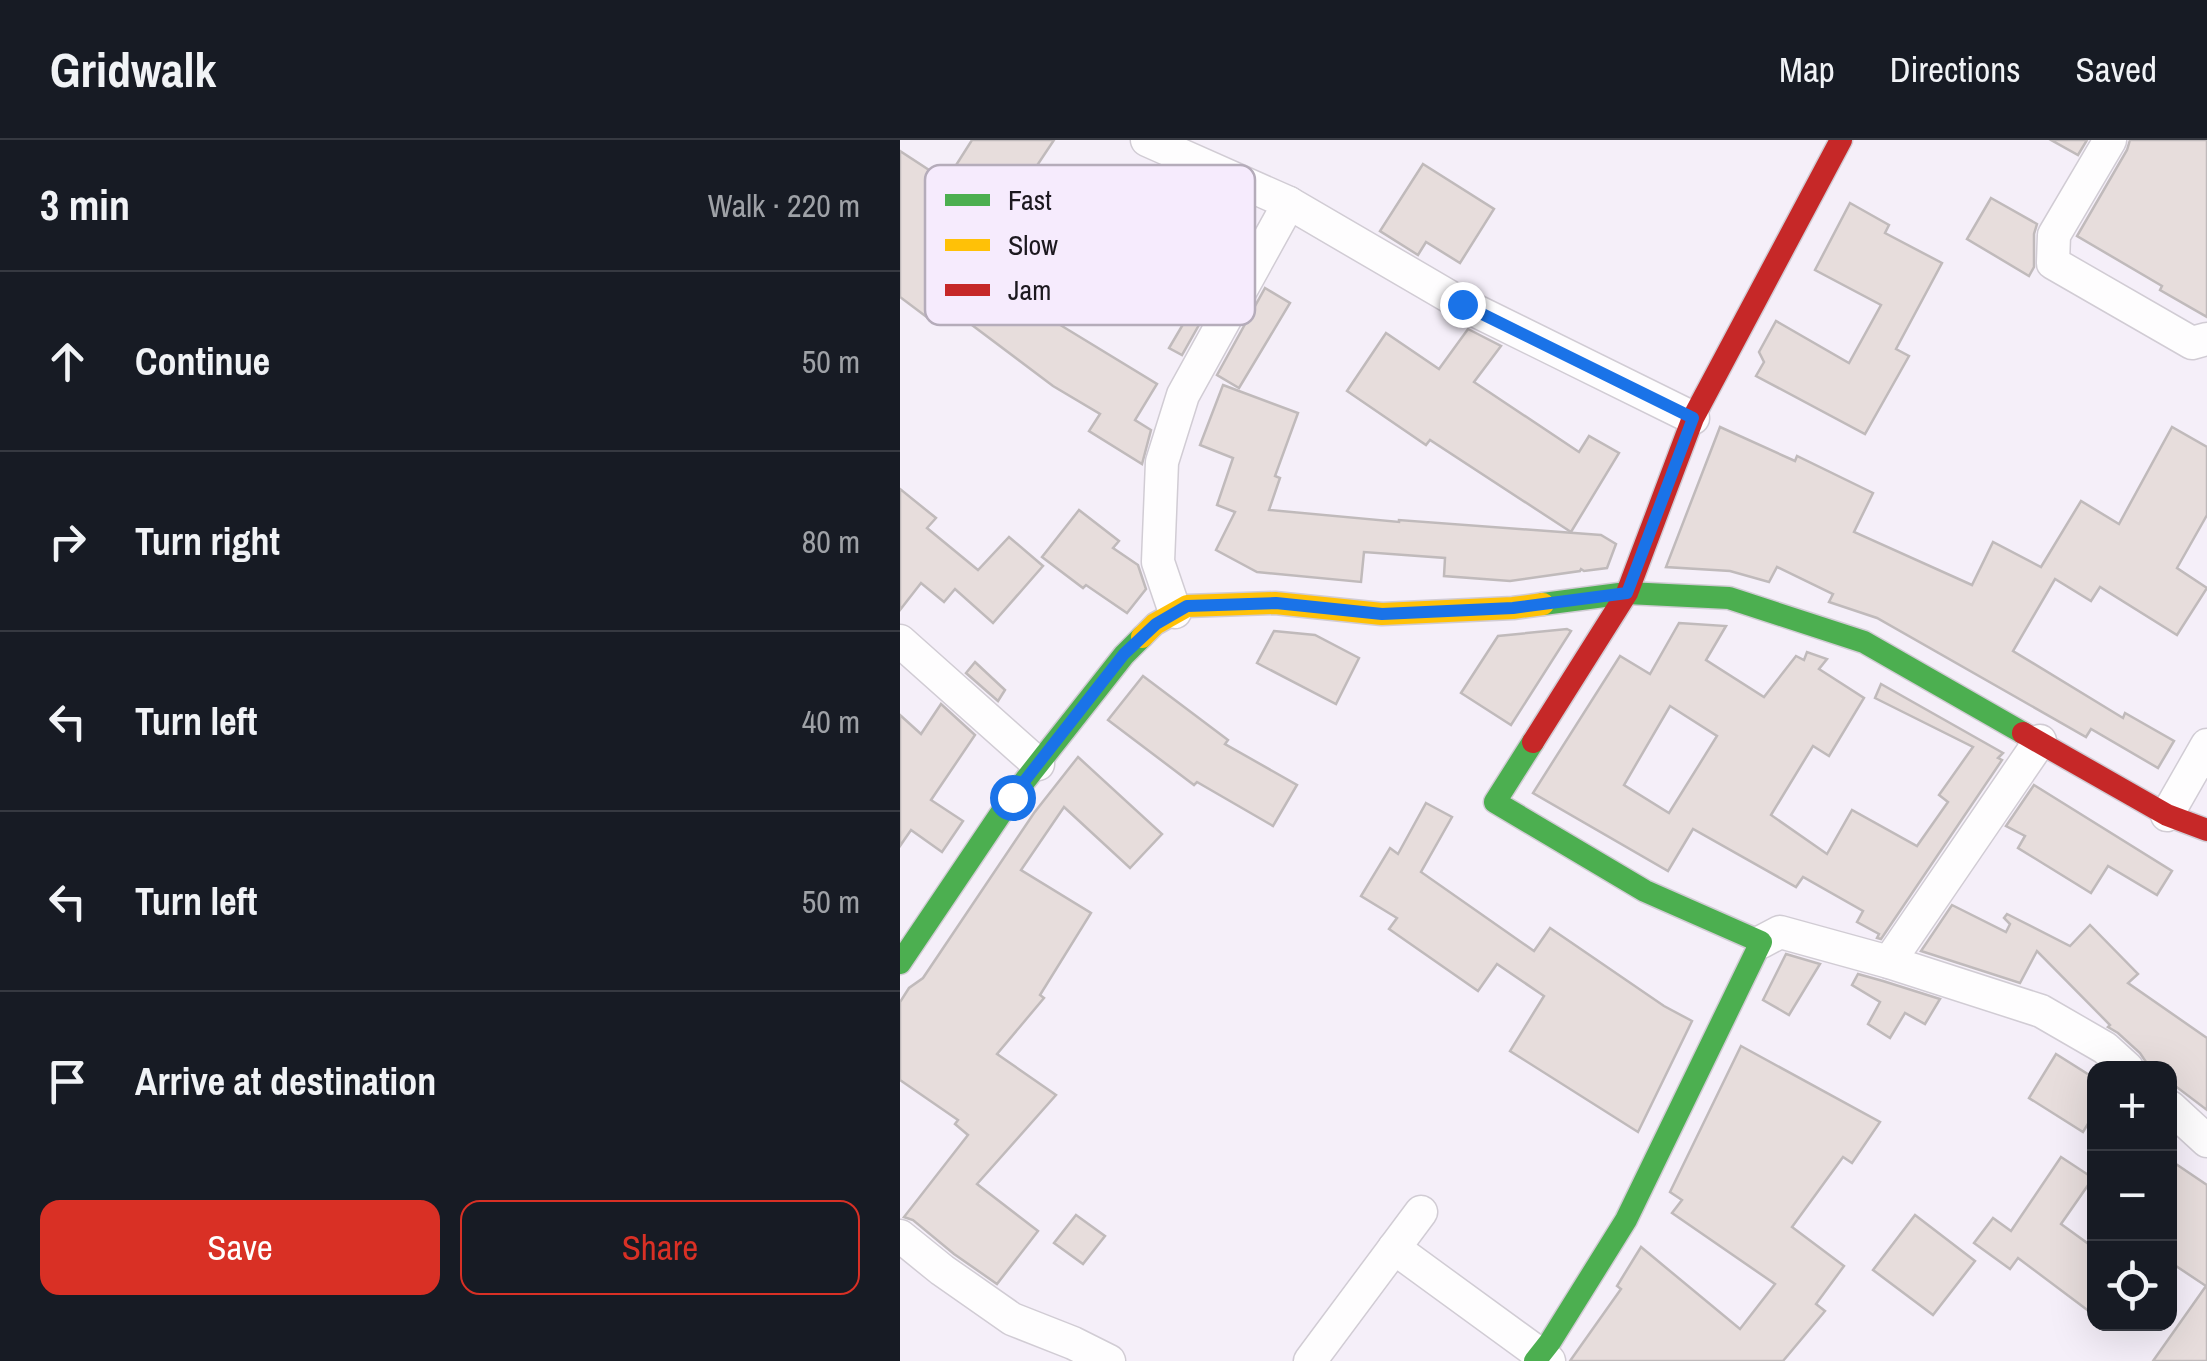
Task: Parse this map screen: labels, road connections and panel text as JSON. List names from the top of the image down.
{
  "legend": ["Fast", "Slow", "Jam"],
  "page": {
    "header": "Gridwalk",
    "nav": ["Map", "Directions", "Saved"],
    "heading": ["3 min", "Walk · 220 m"],
    "list": [
      ["Continue", "50 m"],
      ["Turn right", "80 m"],
      ["Turn left", "40 m"],
      ["Turn left", "50 m"],
      "Arrive at destination"
    ],
    "map_buttons": ["+", "−"],
    "buttons": ["Save", "Share"]
  }
}
